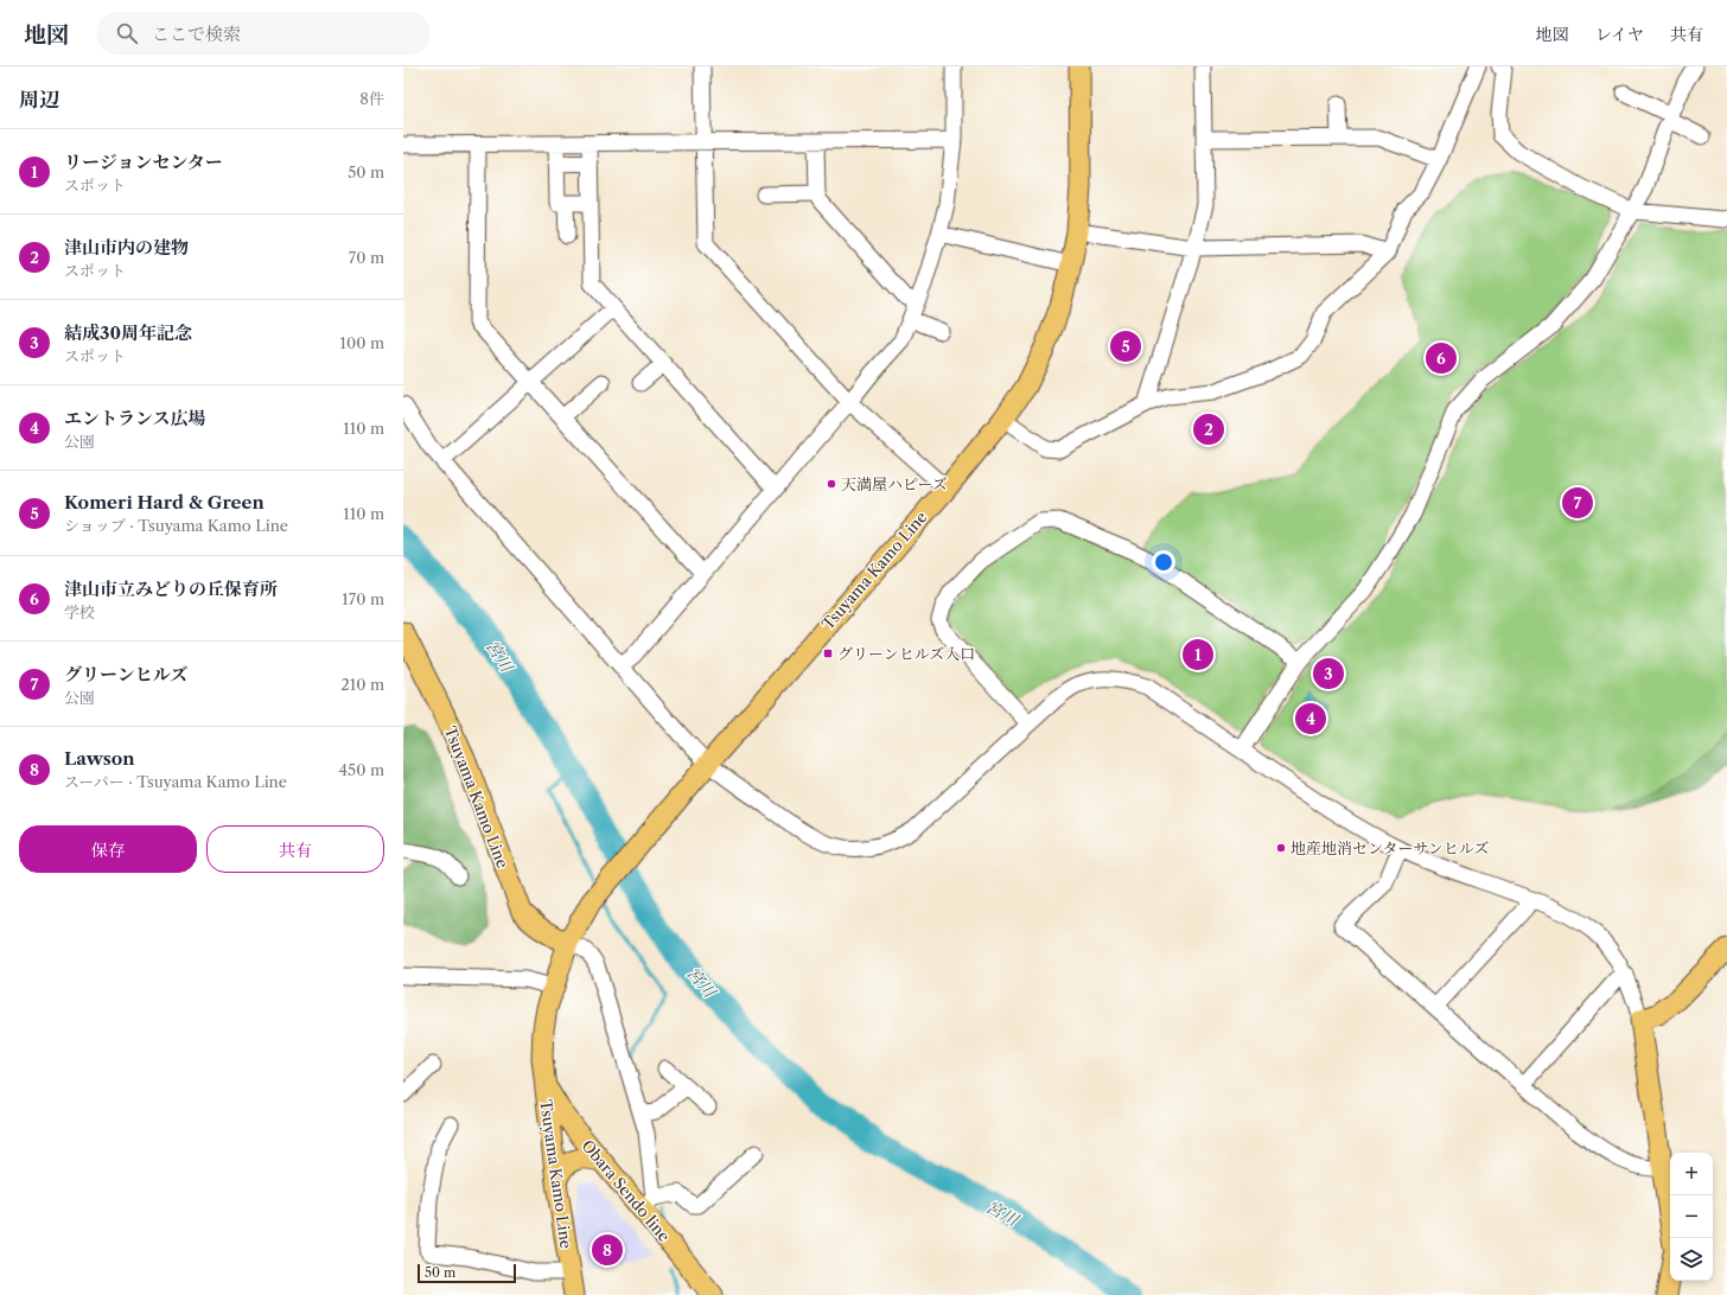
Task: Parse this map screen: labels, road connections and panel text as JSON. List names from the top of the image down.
{
  "streets": {
    "main road": ["Tsuyama Kamo Line", "Obara Sendo line"]
  },
  "crossings": [
    ["Tsuyama Kamo Line", "Obara Sendo line"]
  ],
  "water": ["宮川"],
  "places": {
    "other": ["天満屋ハピーズ", "地産地消センターサンヒルズ"],
    "transit": ["グリーンヒルズ入口"]
  },
  "scale_bar": "50 m",
  "page": {
    "header": "地図",
    "search": "ここで検索",
    "nav": ["地図", "レイヤ", "共有"],
    "heading": ["周辺", "8件"],
    "list": [
      {
        "mark": "1",
        "name": "リージョンセンター",
        "note": "スポット",
        "value": "50 m"
      },
      {
        "mark": "2",
        "name": "津山市内の建物",
        "note": "スポット",
        "value": "70 m"
      },
      {
        "mark": "3",
        "name": "結成30周年記念",
        "note": "スポット",
        "value": "100 m"
      },
      {
        "mark": "4",
        "name": "エントランス広場",
        "note": "公園",
        "value": "110 m"
      },
      {
        "mark": "5",
        "name": "Komeri Hard & Green",
        "note": "ショップ · Tsuyama Kamo Line",
        "value": "110 m"
      },
      {
        "mark": "6",
        "name": "津山市立みどりの丘保育所",
        "note": "学校",
        "value": "170 m"
      },
      {
        "mark": "7",
        "name": "グリーンヒルズ",
        "note": "公園",
        "value": "210 m"
      },
      {
        "mark": "8",
        "name": "Lawson",
        "note": "スーパー · Tsuyama Kamo Line",
        "value": "450 m"
      }
    ],
    "pins": [
      "5",
      "6",
      "2",
      "7",
      "1",
      "3",
      "4",
      "8"
    ],
    "buttons": ["保存", "共有"],
    "map_buttons": ["+", "−"],
    "scale": "50 m"
  }
}
